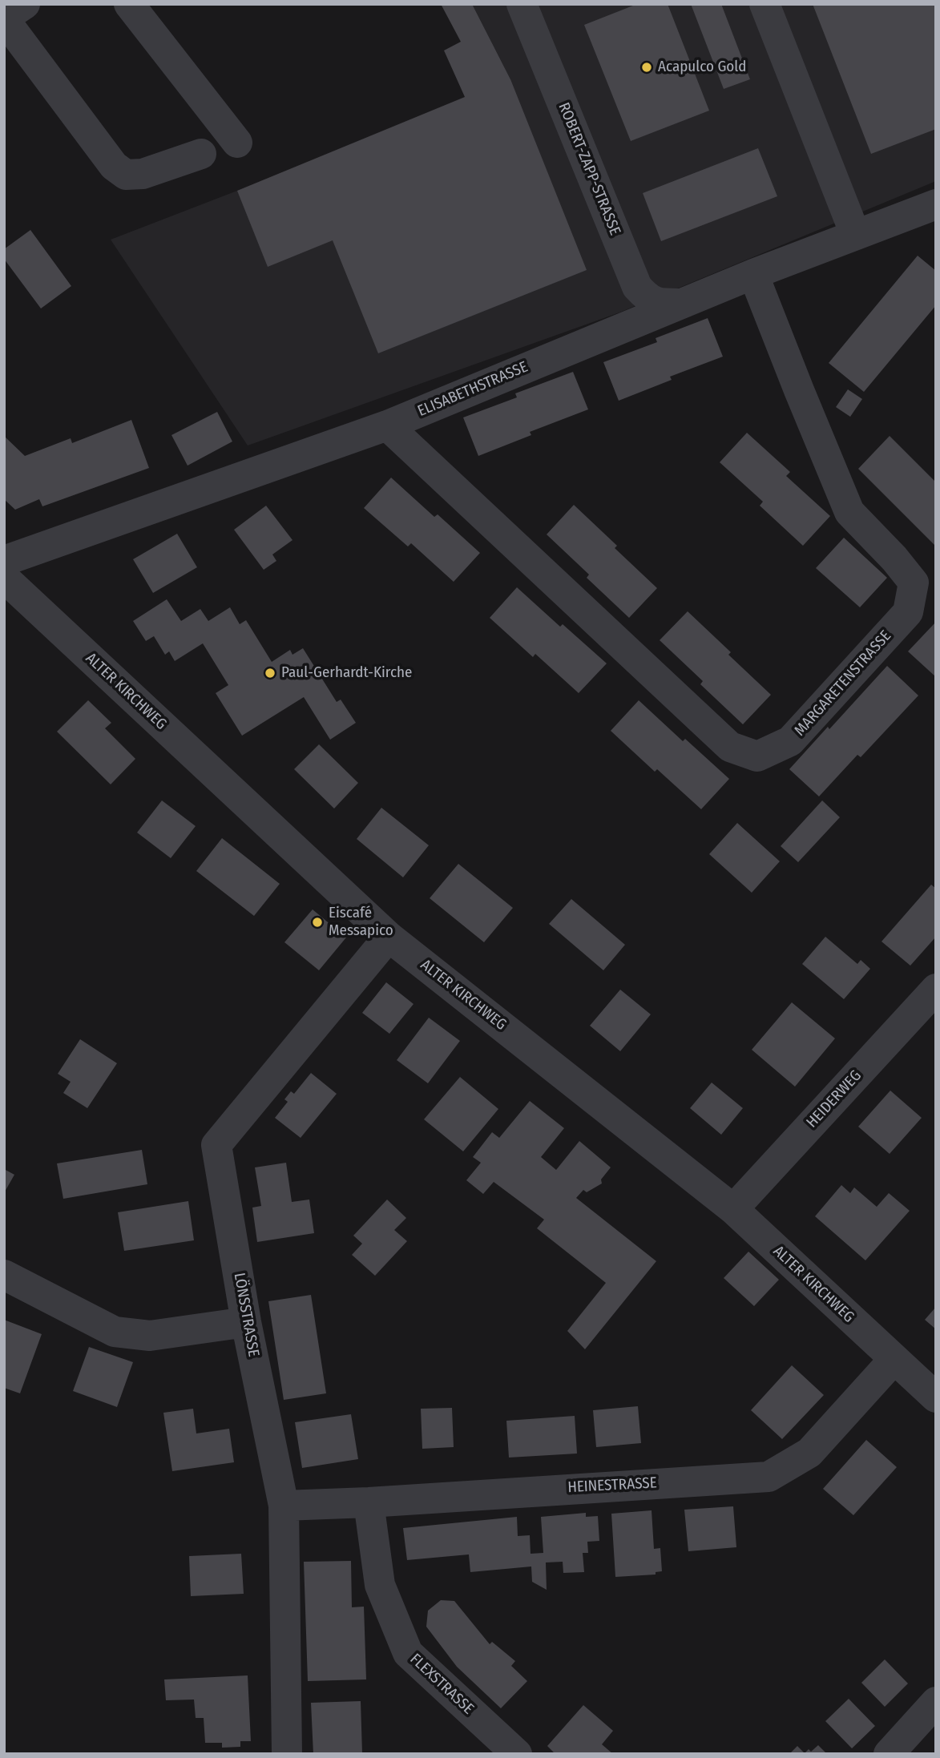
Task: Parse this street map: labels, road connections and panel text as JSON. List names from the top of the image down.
{
  "streets": {
    "street": [
      "ROBERT-ZAPP-STRASSE",
      "ELISABETHSTRASSE",
      "MARGARETENSTRASSE",
      "ALTER KIRCHWEG",
      "HEIDERWEG",
      "LÖNSSTRASSE",
      "HEINESTRASSE",
      "FLEXSTRASSE"
    ]
  },
  "crossings": [
    ["ROBERT-ZAPP-STRASSE", "ELISABETHSTRASSE"],
    ["ELISABETHSTRASSE", "MARGARETENSTRASSE"],
    ["ALTER KIRCHWEG", "HEIDERWEG"],
    ["ALTER KIRCHWEG", "LÖNSSTRASSE"],
    ["ALTER KIRCHWEG", "HEINESTRASSE"],
    ["LÖNSSTRASSE", "HEINESTRASSE"],
    ["HEINESTRASSE", "FLEXSTRASSE"]
  ],
  "places": ["Acapulco Gold", "Paul-Gerhardt-Kirche", "Eiscafé Messapico"]
}
